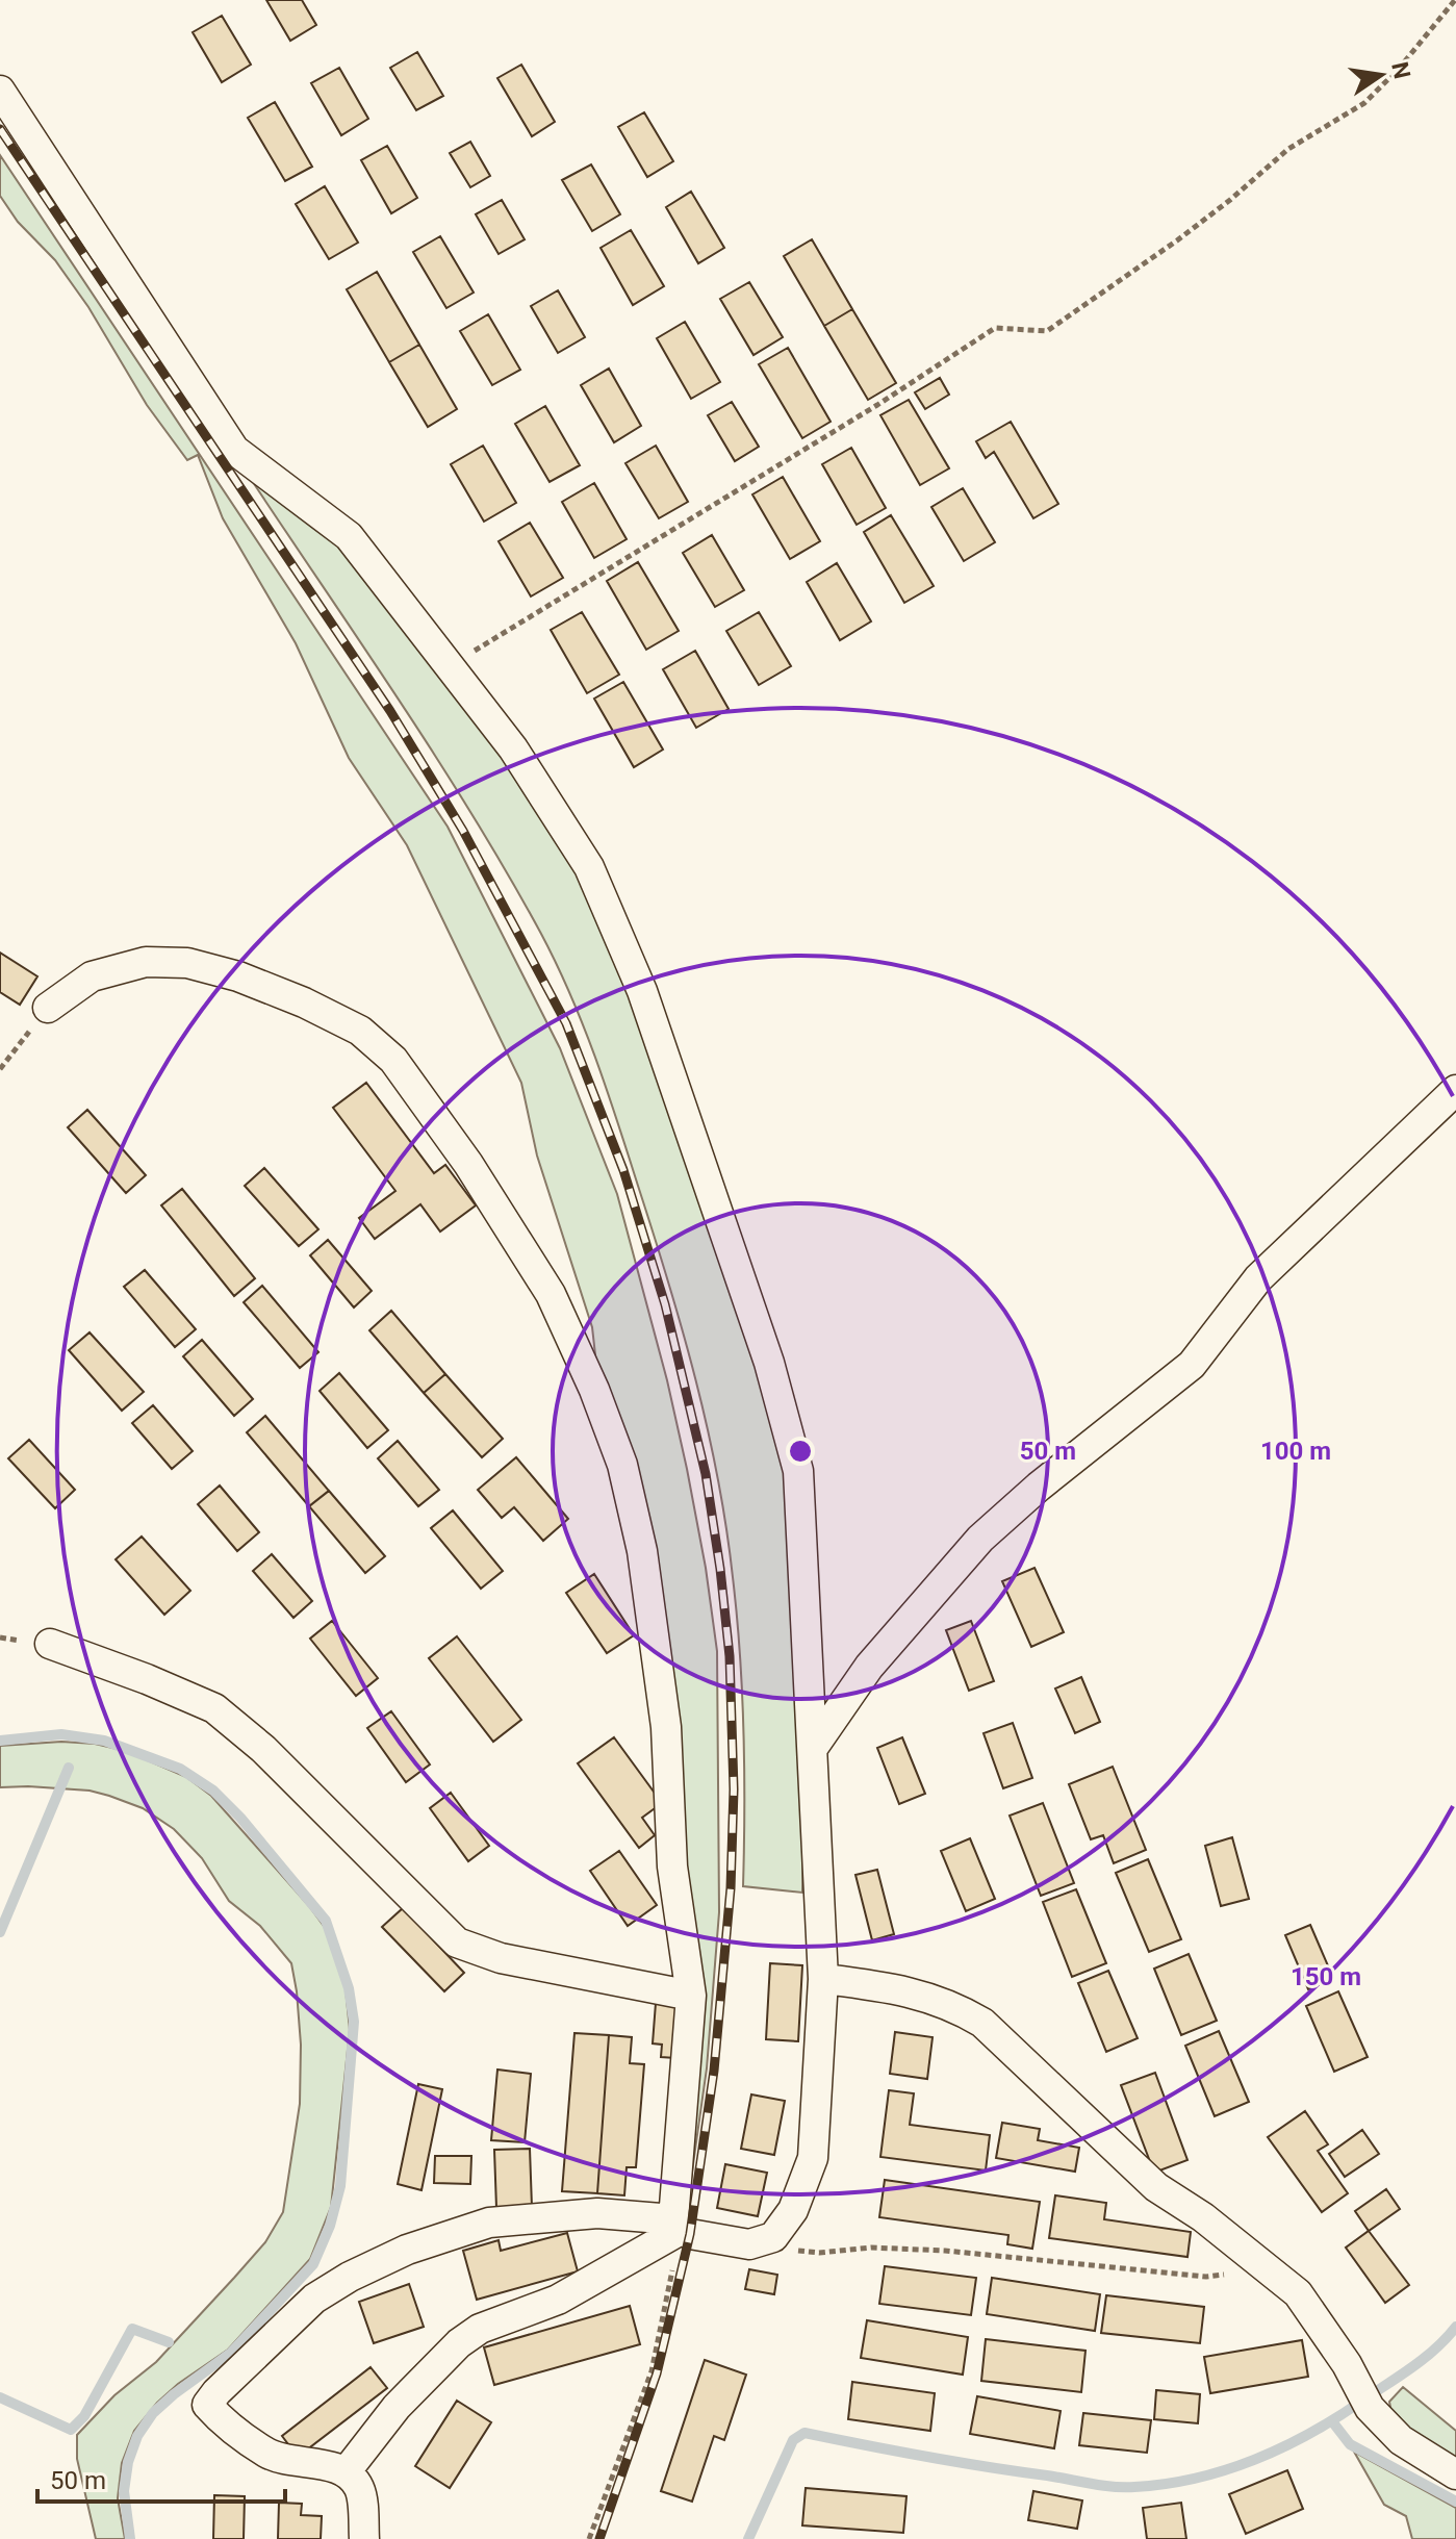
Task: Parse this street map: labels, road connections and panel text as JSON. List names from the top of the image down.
{
  "scale_bar": "50 m",
  "north": "right",
  "rings": ["50 m", "100 m", "150 m"]
}
